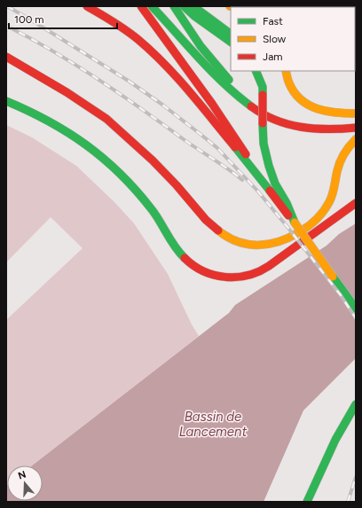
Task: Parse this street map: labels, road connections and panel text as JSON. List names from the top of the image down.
{
  "water": ["Bassin de Lancement"],
  "legend": ["Fast", "Slow", "Jam"],
  "scale_bar": "100 m",
  "north": "top"
}
